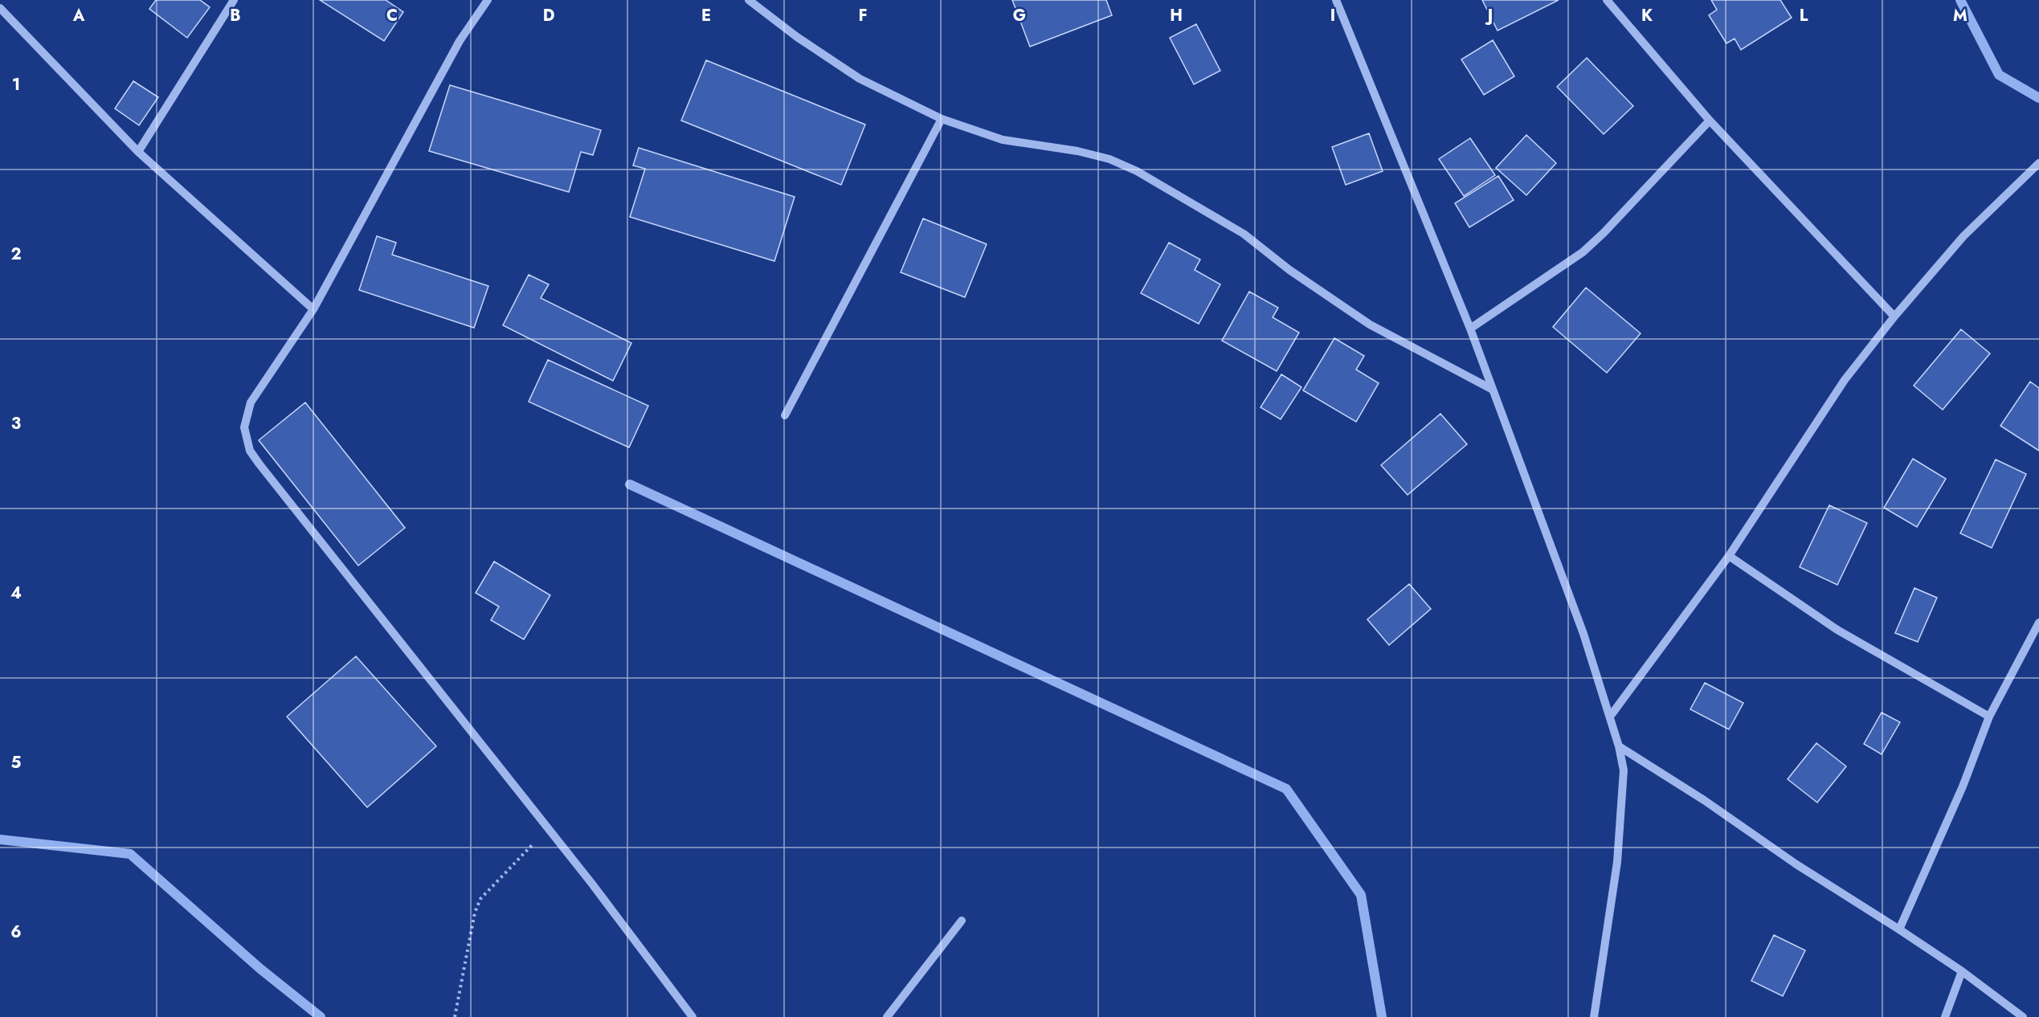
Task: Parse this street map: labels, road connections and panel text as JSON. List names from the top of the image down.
{
  "grid": {
    "columns": [
      "A",
      "B",
      "C",
      "D",
      "E",
      "F",
      "G",
      "H",
      "I",
      "J",
      "K",
      "L",
      "M"
    ],
    "rows": [
      "1",
      "2",
      "3",
      "4",
      "5",
      "6"
    ]
  }
}
